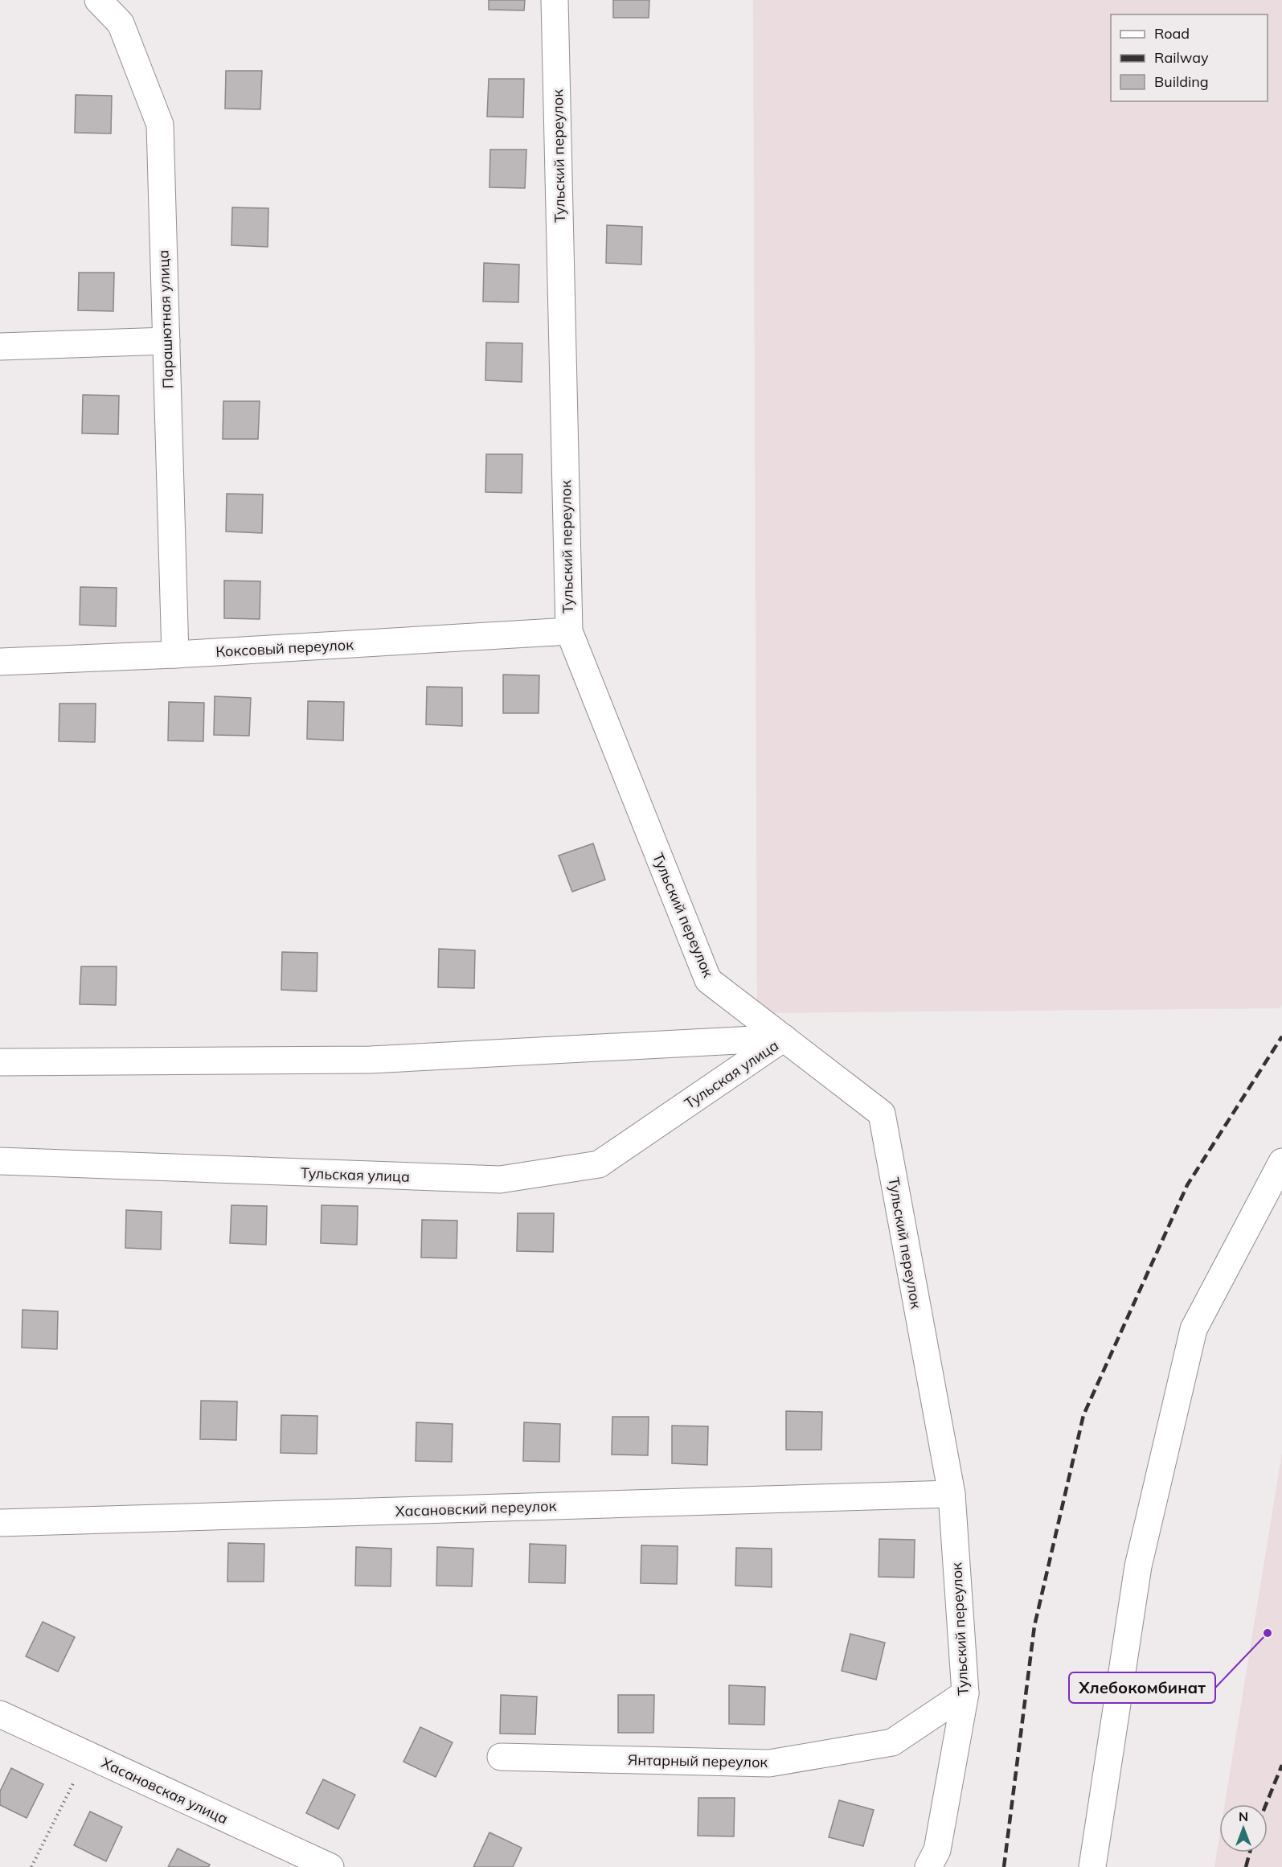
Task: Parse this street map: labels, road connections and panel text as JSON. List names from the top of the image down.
{
  "streets": {
    "street": [
      "Тульский переулок",
      "Парашютная улица",
      "Коксовый переулок",
      "Тульская улица",
      "Хасановский переулок",
      "Янтарный переулок",
      "Хасановская улица"
    ]
  },
  "crossings": [
    ["Тульский переулок", "Коксовый переулок"],
    ["Тульский переулок", "Тульская улица"],
    ["Тульский переулок", "Хасановский переулок"],
    ["Тульский переулок", "Янтарный переулок"],
    ["Парашютная улица", "Коксовый переулок"]
  ],
  "places": ["Хлебокомбинат"],
  "legend": ["Road", "Railway", "Building"],
  "north": "top"
}
